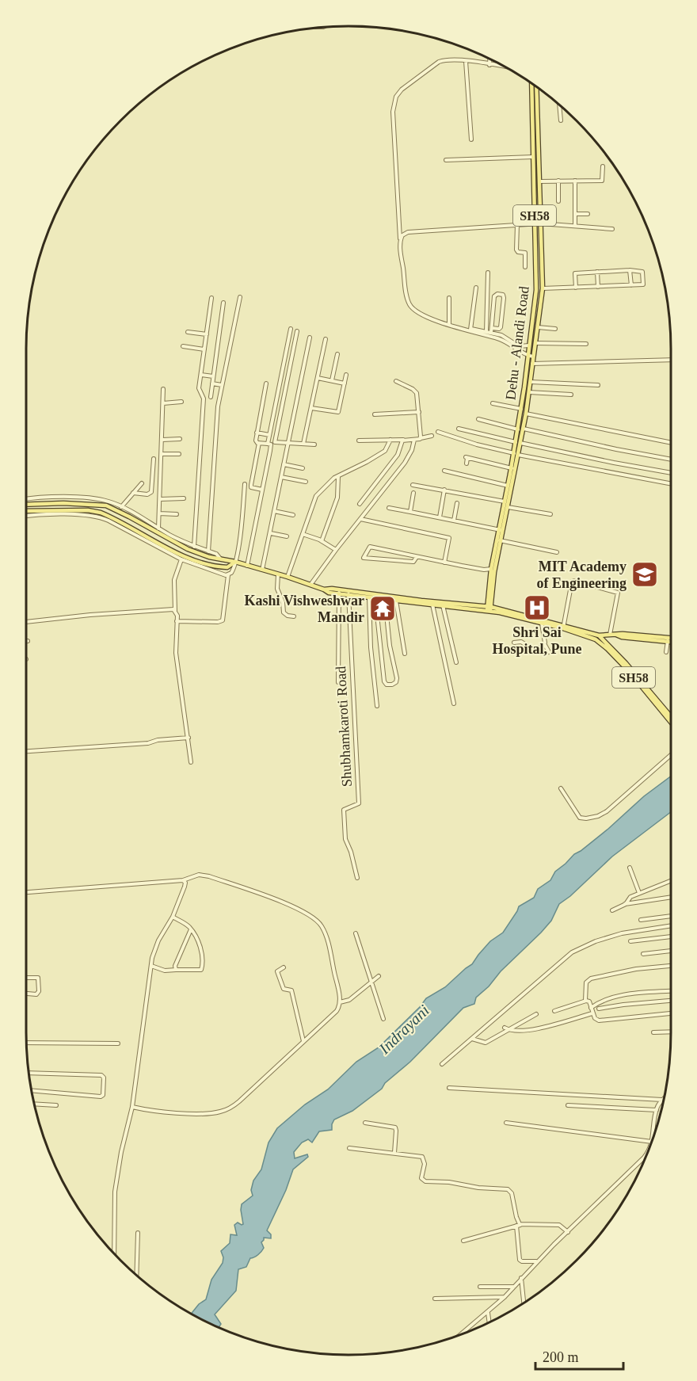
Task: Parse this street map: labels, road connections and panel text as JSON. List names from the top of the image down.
{
  "streets": {
    "main road": ["SH58", "Dehu - Alandi Road"],
    "street": ["Shubhamkaroti Road"]
  },
  "crossings": [
    ["SH58", "Dehu - Alandi Road"]
  ],
  "water": ["Indrayani"],
  "places": {
    "school or university": ["MIT Academy of Engineering"],
    "hospital": ["Shri Sai Hospital, Pune"],
    "temple": ["Kashi Vishweshwar Mandir"]
  },
  "scale_bar": "200 m"
}
